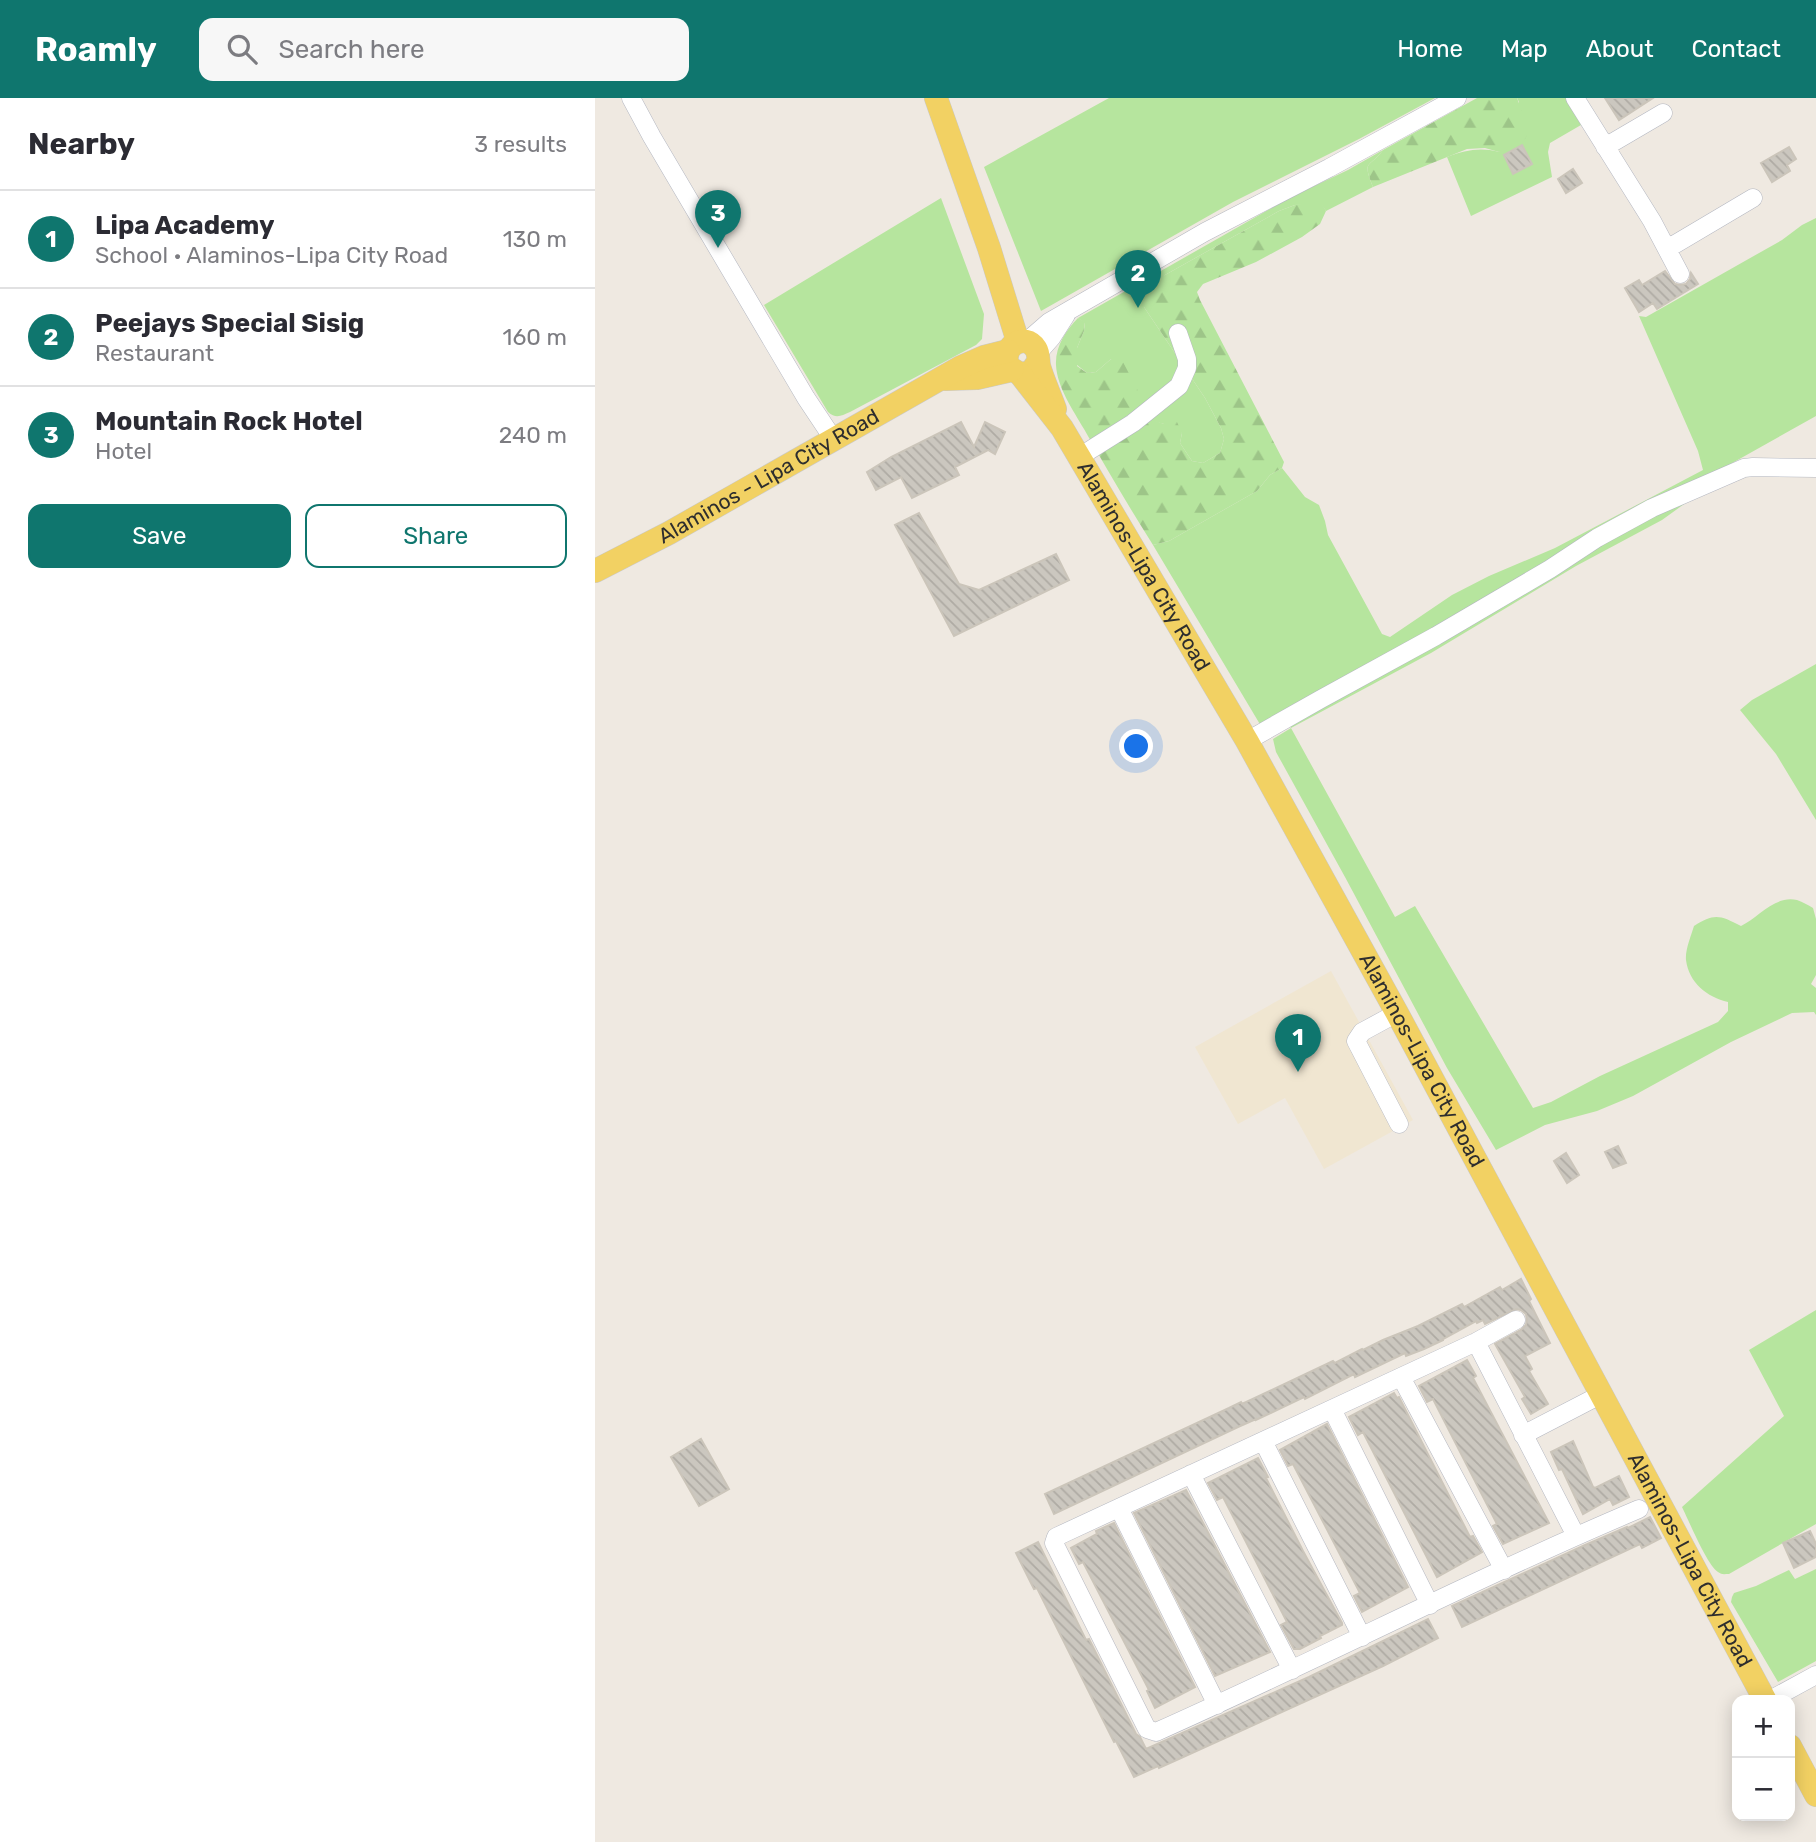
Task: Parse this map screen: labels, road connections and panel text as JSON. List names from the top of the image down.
{
  "streets": {
    "main road": ["Alaminos - Lipa City Road", "Alaminos-Lipa City Road"]
  },
  "crossings": [
    ["Alaminos - Lipa City Road", "Alaminos-Lipa City Road"]
  ],
  "page": {
    "header": "Roamly",
    "search": "Search here",
    "nav": [
      "Home",
      "Map",
      "About",
      "Contact"
    ],
    "heading": ["Nearby", "3 results"],
    "list": [
      {
        "mark": "1",
        "name": "Lipa Academy",
        "note": "School · Alaminos-Lipa City Road",
        "value": "130 m"
      },
      {
        "mark": "2",
        "name": "Peejays Special Sisig",
        "note": "Restaurant",
        "value": "160 m"
      },
      {
        "mark": "3",
        "name": "Mountain Rock Hotel",
        "note": "Hotel",
        "value": "240 m"
      }
    ],
    "pins": ["3", "2", "1"],
    "buttons": ["Save", "Share"],
    "map_buttons": ["+", "−"]
  }
}
